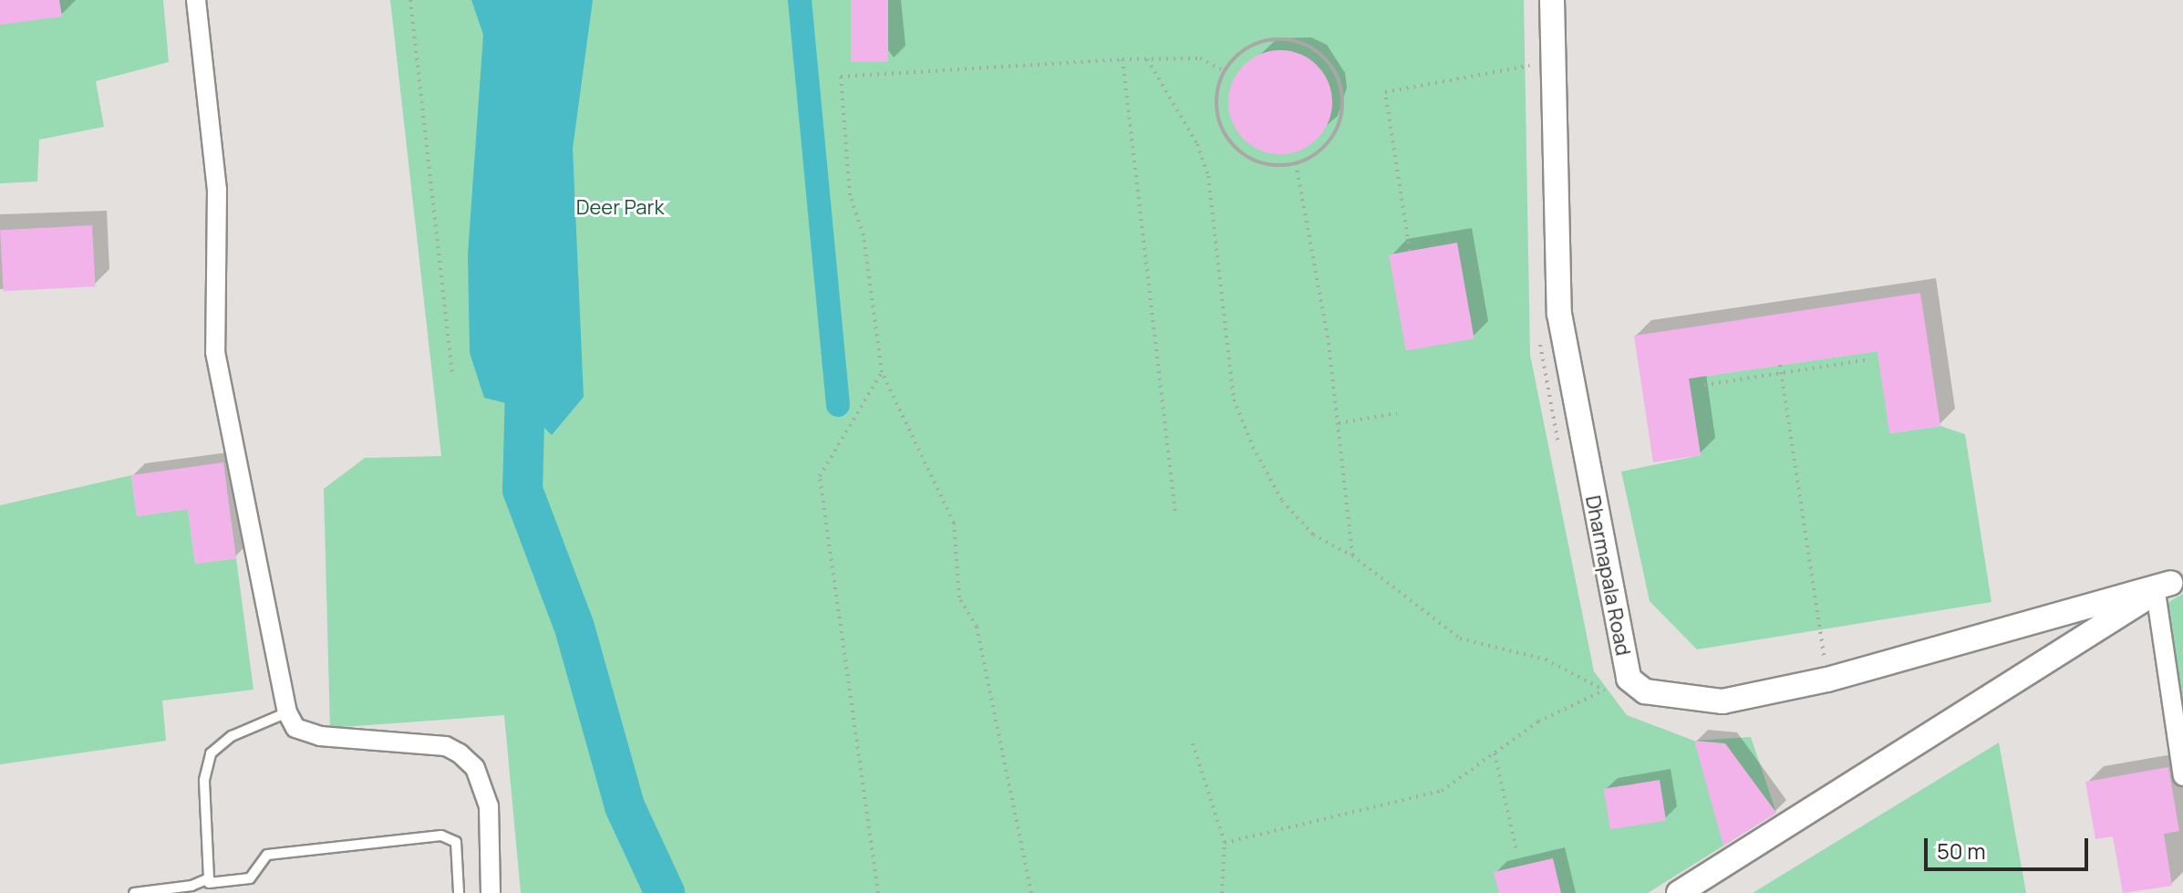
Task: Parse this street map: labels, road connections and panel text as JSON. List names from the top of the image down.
{
  "streets": {
    "street": ["Dharmapala Road"]
  },
  "parks": ["Deer Park"],
  "scale_bar": "50 m"
}
